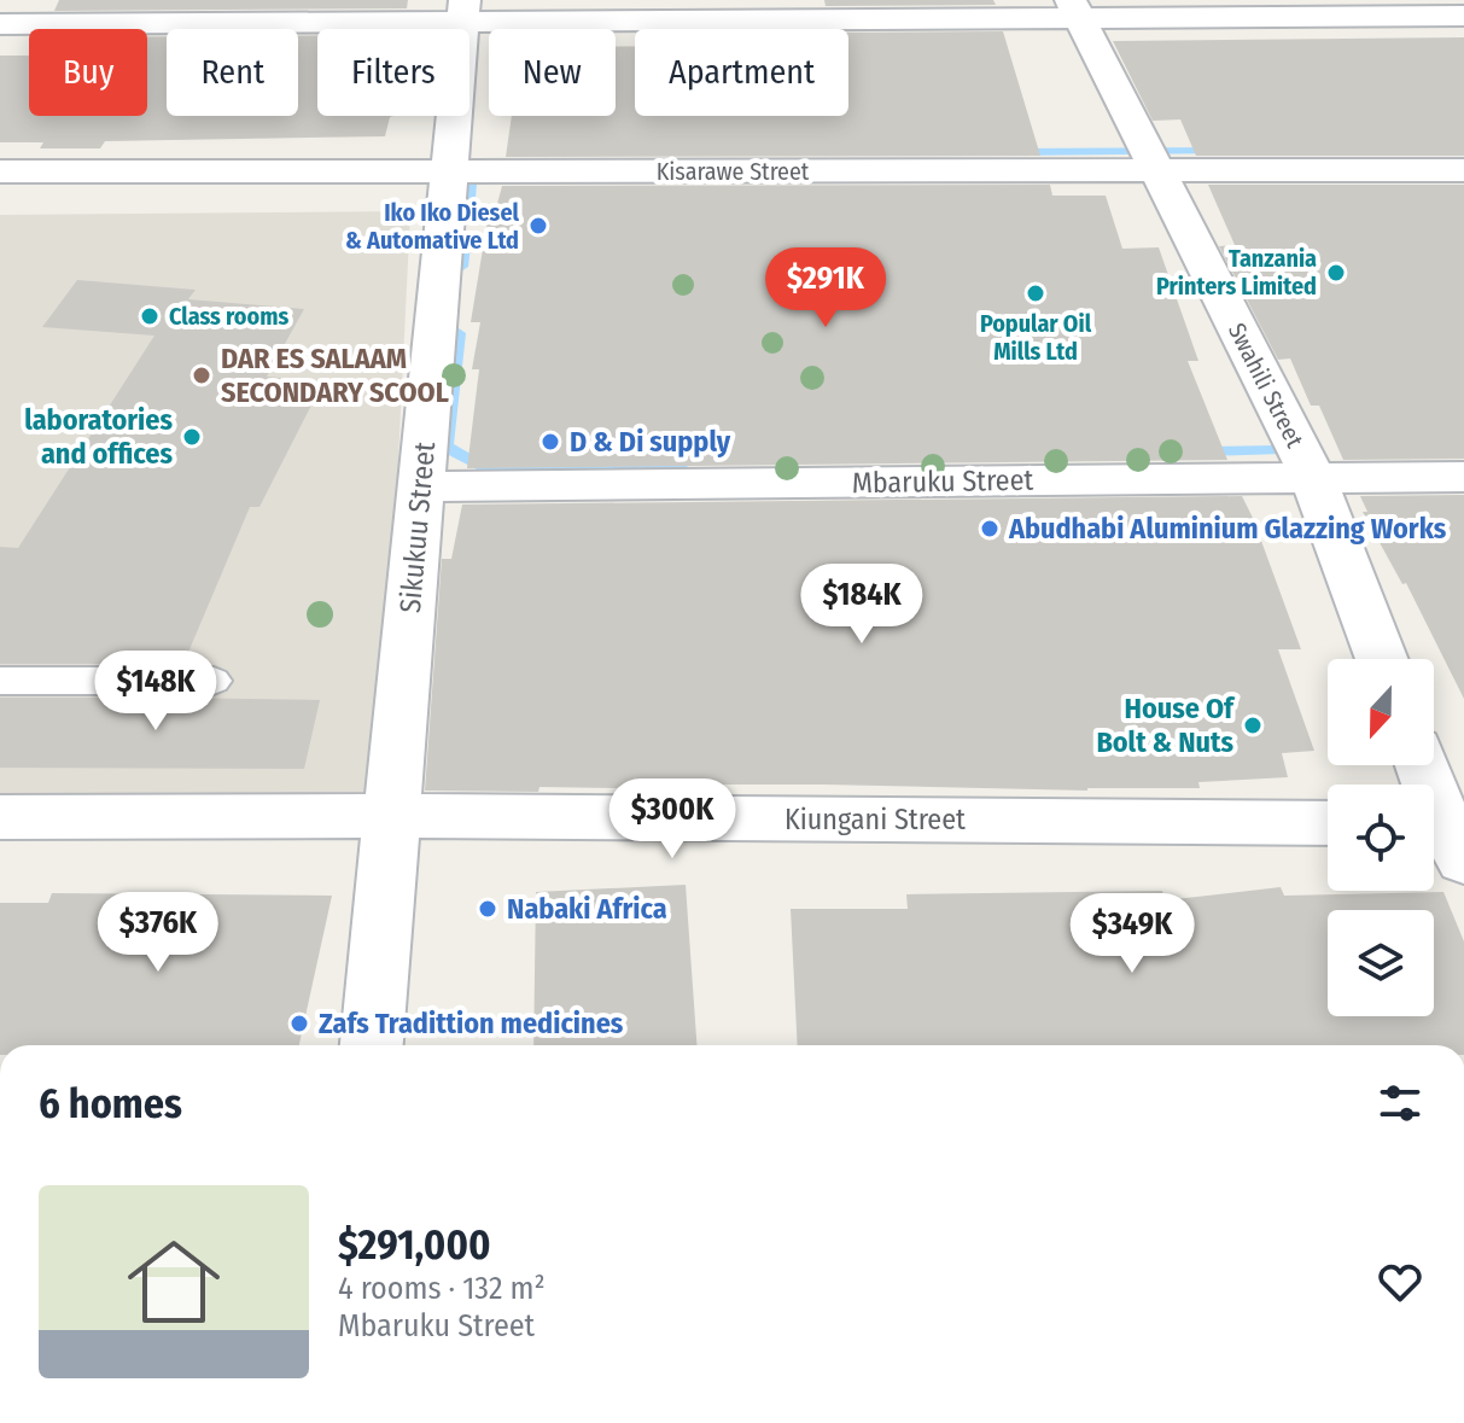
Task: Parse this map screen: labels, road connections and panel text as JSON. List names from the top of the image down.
{
  "streets": {
    "street": [
      "Kisarawe Street",
      "Swahili Street",
      "Mbaruku Street",
      "Sikukuu Street",
      "Kiungani Street"
    ]
  },
  "crossings": [
    ["Kisarawe Street", "Swahili Street"],
    ["Kisarawe Street", "Sikukuu Street"],
    ["Swahili Street", "Mbaruku Street"],
    ["Mbaruku Street", "Sikukuu Street"],
    ["Sikukuu Street", "Kiungani Street"]
  ],
  "places": [
    "Iko Iko Diesel & Automative Ltd",
    "Tanzania Printers Limited",
    "Popular Oil Mills Ltd",
    "Class rooms",
    "DAR ES SALAAM SECONDARY SCOOL",
    "laboratories and offices",
    "D & Di supply",
    "Abudhabi Aluminium Glazzing Works",
    "House Of Bolt & Nuts",
    "Nabaki Africa",
    "Zafs Tradittion medicines"
  ],
  "north": "bottom",
  "page": {
    "chip": [
      "Buy",
      "Rent",
      "Filters",
      "New",
      "Apartment"
    ],
    "price": [
      "$291K",
      "$184K",
      "$148K",
      "$300K",
      "$376K",
      "$349K"
    ],
    "heading": "6 homes",
    "list": [
      {
        "name": "$291,000",
        "note": "4 rooms · 132 m² · Mbaruku Street"
      }
    ]
  }
}
